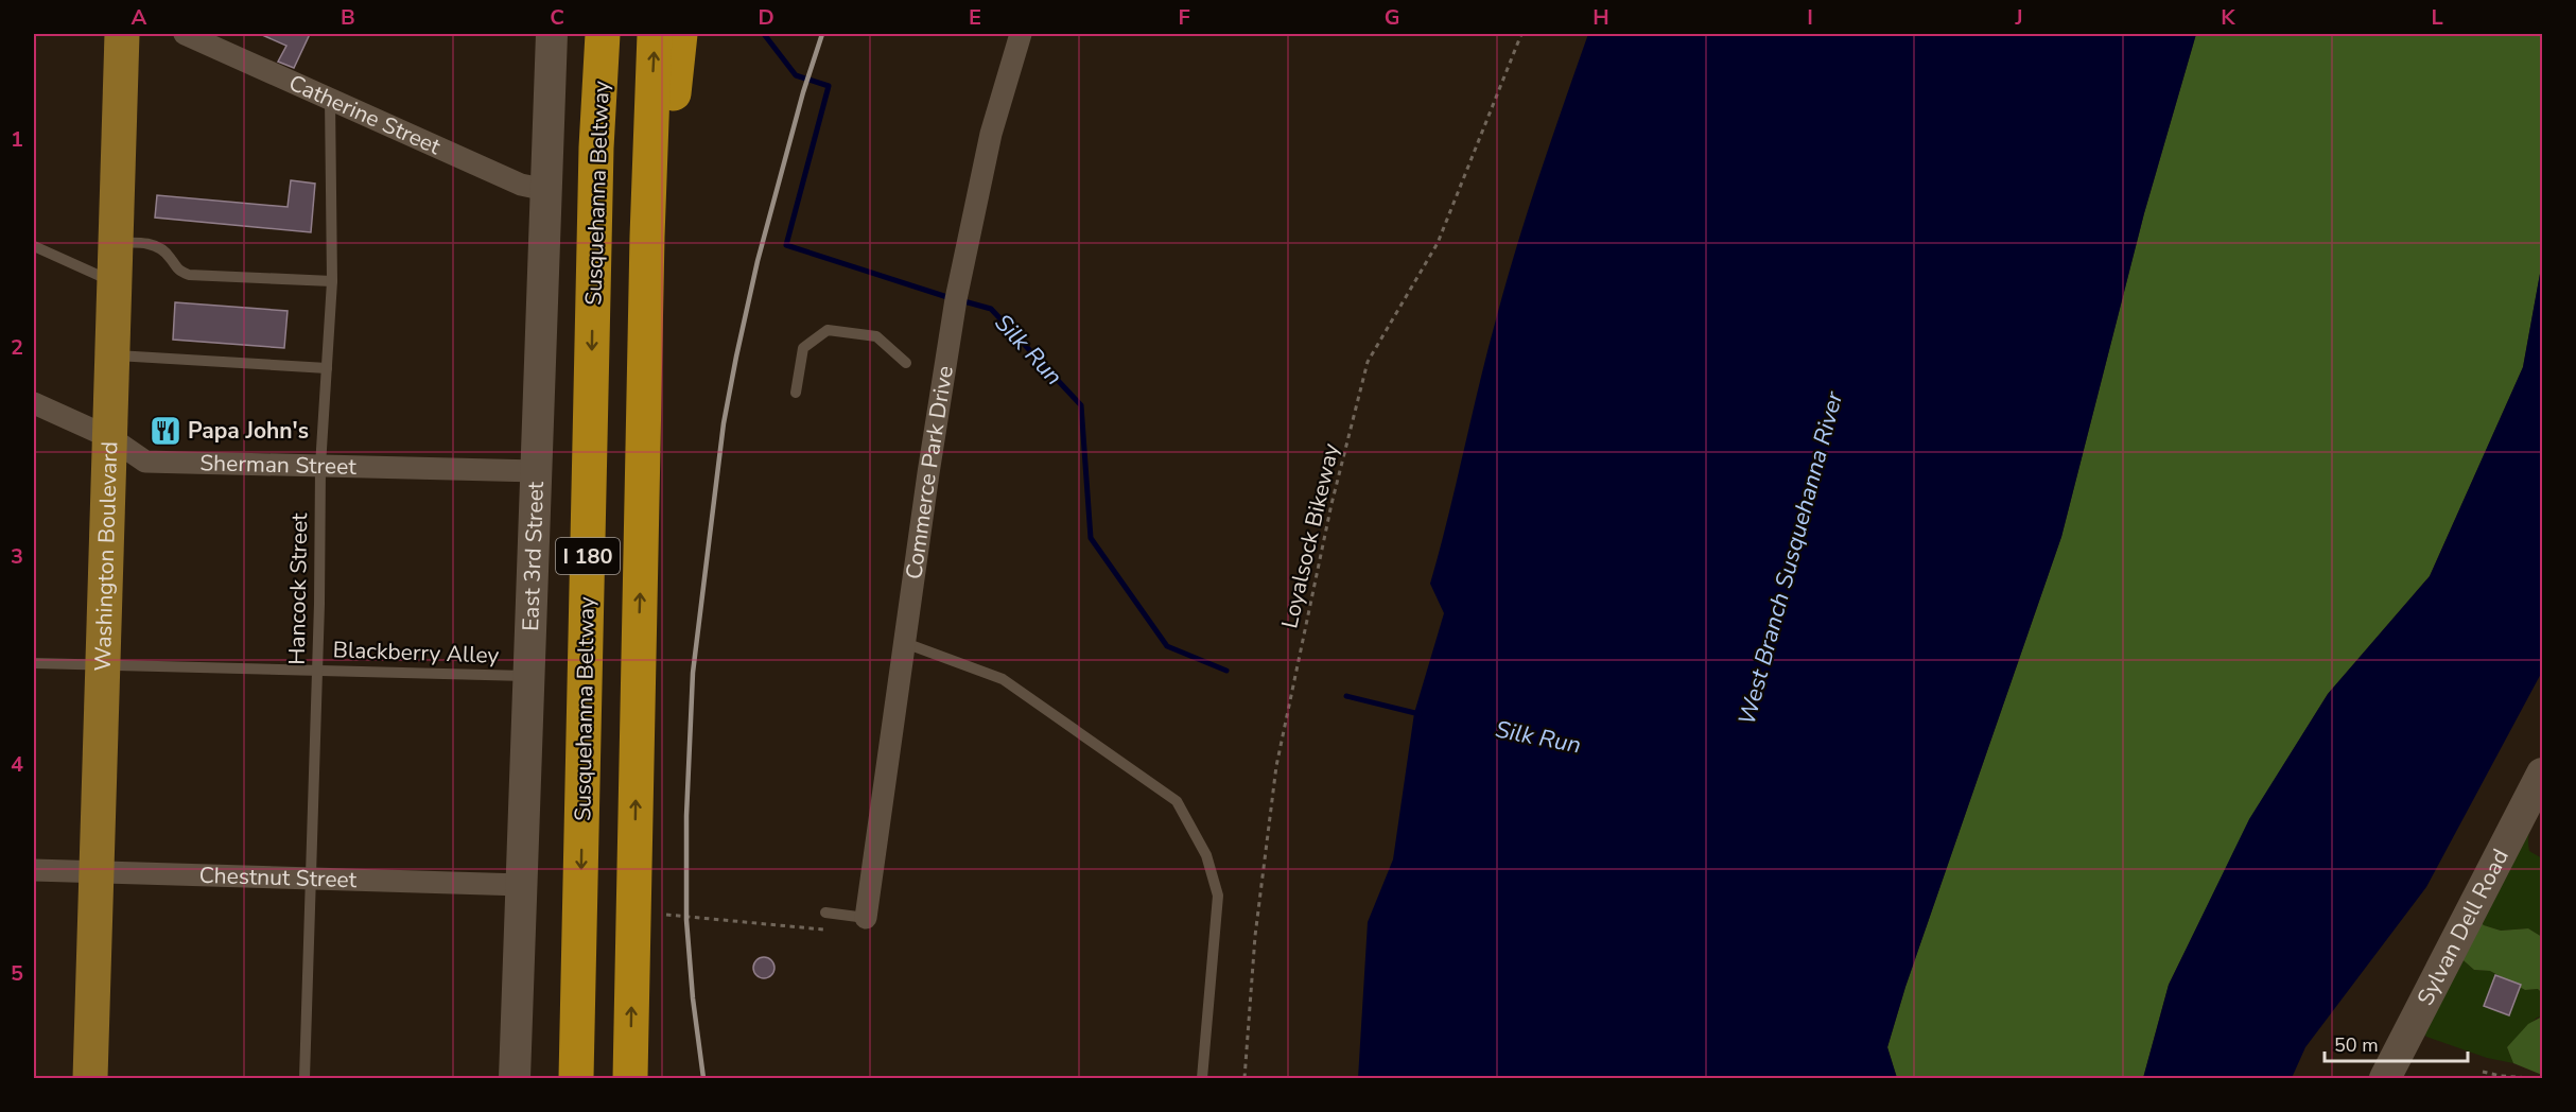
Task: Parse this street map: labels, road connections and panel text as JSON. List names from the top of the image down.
{
  "streets": {
    "highway": ["Susquehanna Beltway", "I 180"],
    "main road": ["Washington Boulevard", "East 3rd Street", "Sylvan Dell Road"],
    "street": [
      "Catherine Street",
      "Sherman Street",
      "Commerce Park Drive",
      "Chestnut Street"
    ],
    "lane": ["Hancock Street", "Blackberry Alley"],
    "path": ["Loyalsock Bikeway"]
  },
  "crossings": [
    ["Catherine Street", "East 3rd Street"],
    ["Catherine Street", "Hancock Street"],
    ["Sherman Street", "Washington Boulevard"],
    ["Sherman Street", "East 3rd Street"],
    ["Sherman Street", "Hancock Street"],
    ["Washington Boulevard", "Blackberry Alley"],
    ["Washington Boulevard", "Chestnut Street"],
    ["East 3rd Street", "Blackberry Alley"],
    ["East 3rd Street", "Chestnut Street"],
    ["Hancock Street", "Blackberry Alley"],
    ["Hancock Street", "Chestnut Street"]
  ],
  "water": ["Silk Run", "West Branch Susquehanna River"],
  "places": {
    "restaurant": ["Papa John's"]
  },
  "scale_bar": "50 m",
  "grid": {
    "columns": [
      "A",
      "B",
      "C",
      "D",
      "E",
      "F",
      "G",
      "H",
      "I",
      "J",
      "K",
      "L"
    ],
    "rows": [
      "1",
      "2",
      "3",
      "4",
      "5"
    ]
  }
}
